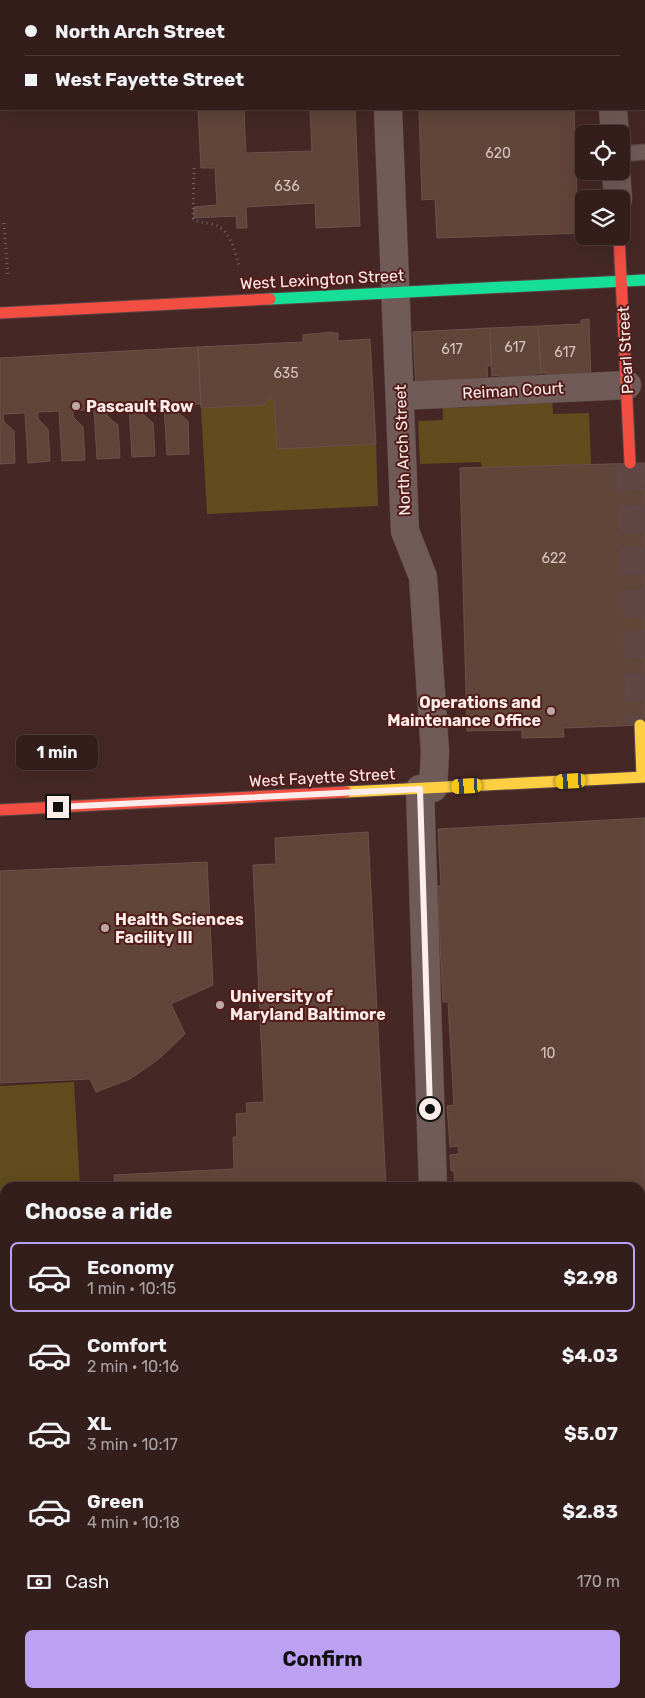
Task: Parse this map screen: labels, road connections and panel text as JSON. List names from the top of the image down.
{
  "streets": {
    "street": [
      "West Lexington Street",
      "Pearl Street",
      "Reiman Court",
      "North Arch Street",
      "West Fayette Street"
    ]
  },
  "crossings": [
    ["West Lexington Street", "Pearl Street"],
    ["West Lexington Street", "North Arch Street"],
    ["Pearl Street", "Reiman Court"],
    ["Reiman Court", "North Arch Street"],
    ["North Arch Street", "West Fayette Street"]
  ],
  "places": [
    "Pascault Row",
    "Operations and Maintenance Office",
    "Health Sciences Facility III",
    "University of Maryland Baltimore"
  ],
  "house_numbers": [
    "620",
    "636",
    "617",
    "617",
    "617",
    "635",
    "622",
    "10"
  ],
  "page": {
    "banner": ["North Arch Street", "West Fayette Street"],
    "bubble": "1 min",
    "heading": "Choose a ride",
    "list": [
      {
        "name": "Economy",
        "note": "1 min · 10:15",
        "value": "$2.98"
      },
      {
        "name": "Comfort",
        "note": "2 min · 10:16",
        "value": "$4.03"
      },
      {
        "name": "XL",
        "note": "3 min · 10:17",
        "value": "$5.07"
      },
      {
        "name": "Green",
        "note": "4 min · 10:18",
        "value": "$2.83"
      }
    ],
    "pay": ["Cash", "170 m"],
    "buttons": "Confirm"
  }
}
